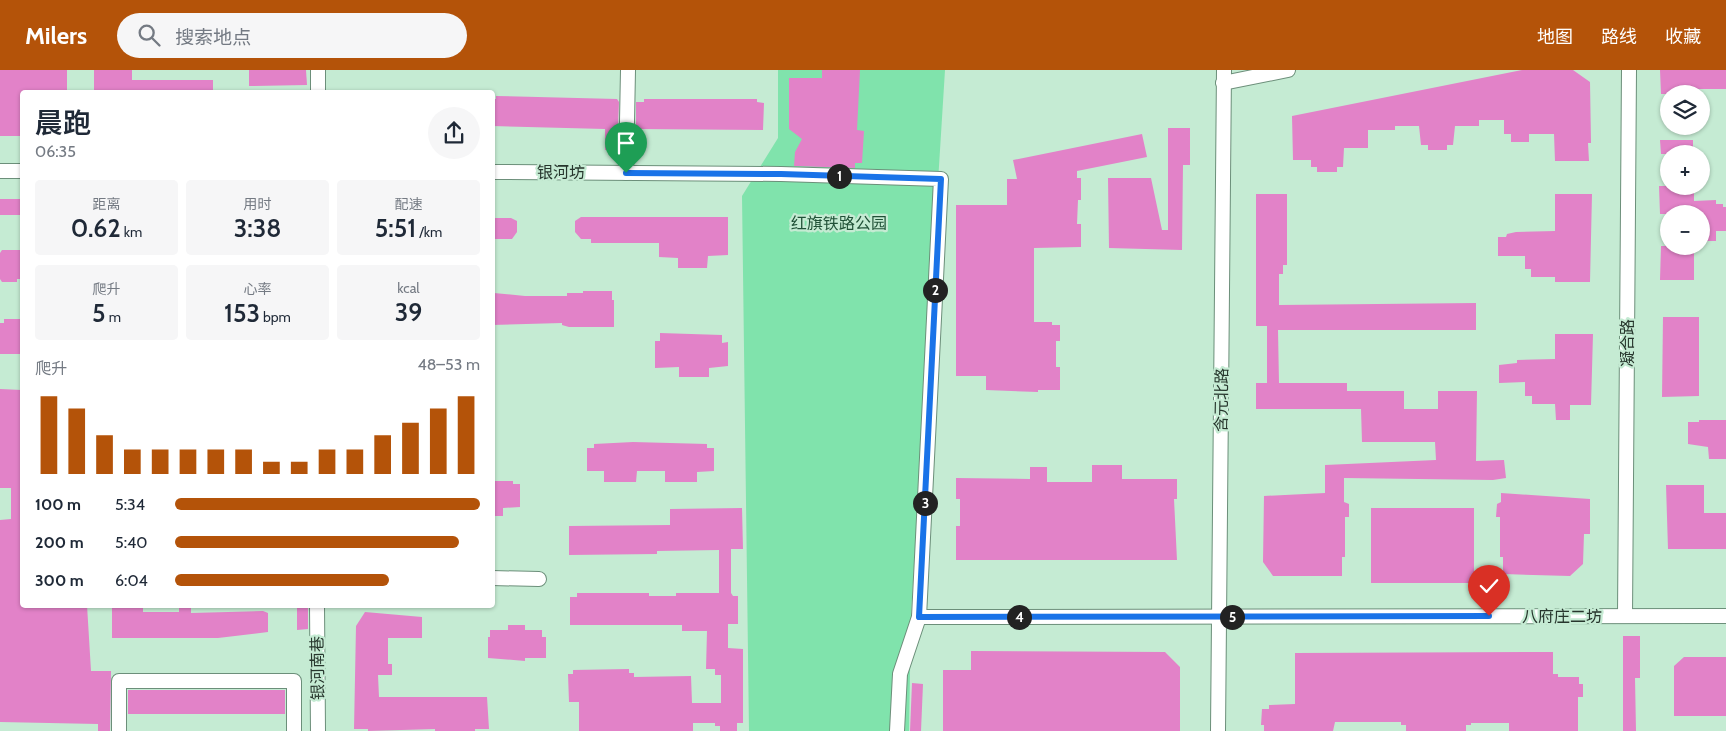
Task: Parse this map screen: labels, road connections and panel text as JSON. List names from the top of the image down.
{
  "streets": {
    "street": [
      "银河坊",
      "凝合路",
      "含元北路",
      "八府庄二坊",
      "银河南巷"
    ]
  },
  "crossings": [
    ["银河坊", "八府庄二坊"],
    ["凝合路", "八府庄二坊"],
    ["含元北路", "八府庄二坊"]
  ],
  "parks": ["红旗铁路公园"],
  "page": {
    "header": "Milers",
    "search": "搜索地点",
    "nav": ["地图", "路线", "收藏"],
    "map_buttons": ["+", "−"],
    "heading": ["晨跑", "06:35"],
    "pins": [
      "1",
      "2",
      "3",
      "4",
      "5"
    ],
    "stats": [
      ["距离", "0.62 km"],
      ["用时", "3:38"],
      ["配速", "5:51 /km"],
      ["爬升", "5 m"],
      ["心率", "153 bpm"],
      ["kcal", "39"]
    ],
    "chart": ["爬升", "48–53 m"],
    "list": [
      {
        "name": "100 m",
        "note": "5:34"
      },
      {
        "name": "200 m",
        "note": "5:40"
      },
      {
        "name": "300 m",
        "note": "6:04"
      }
    ]
  }
}
